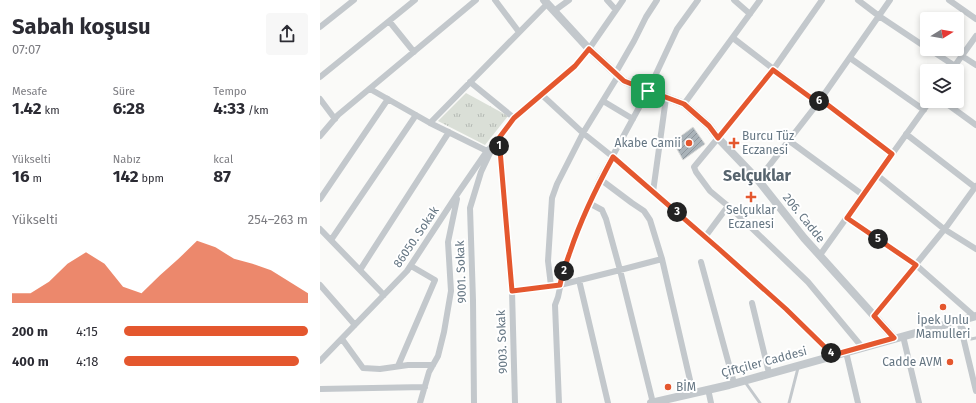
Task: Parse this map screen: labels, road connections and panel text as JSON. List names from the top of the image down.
{
  "streets": {
    "street": [
      "206. Cadde",
      "86050. Sokak",
      "9001. Sokak",
      "9003. Sokak",
      "Çiftçiler Caddesi"
    ]
  },
  "crossings": [
    ["206. Cadde", "Çiftçiler Caddesi"],
    ["86050. Sokak", "9001. Sokak"]
  ],
  "districts": ["Selçuklar"],
  "places": {
    "other": [
      "Akabe Camii",
      "İpek Unlu Mamulleri",
      "Cadde AVM",
      "BİM"
    ],
    "health": ["Burcu Tüz Eczanesi", "Selçuklar Eczanesi"]
  },
  "north": "right",
  "page": {
    "heading": ["Sabah koşusu", "07:07"],
    "stats": [
      ["Mesafe", "1.42 km"],
      ["Süre", "6:28"],
      ["Tempo", "4:33 /km"],
      ["Yükselti", "16 m"],
      ["Nabız", "142 bpm"],
      ["kcal", "87"]
    ],
    "pins": [
      "6",
      "1",
      "3",
      "5",
      "2",
      "4"
    ],
    "chart": ["Yükselti", "254–263 m"],
    "list": [
      {
        "name": "200 m",
        "note": "4:15"
      },
      {
        "name": "400 m",
        "note": "4:18"
      }
    ]
  }
}
